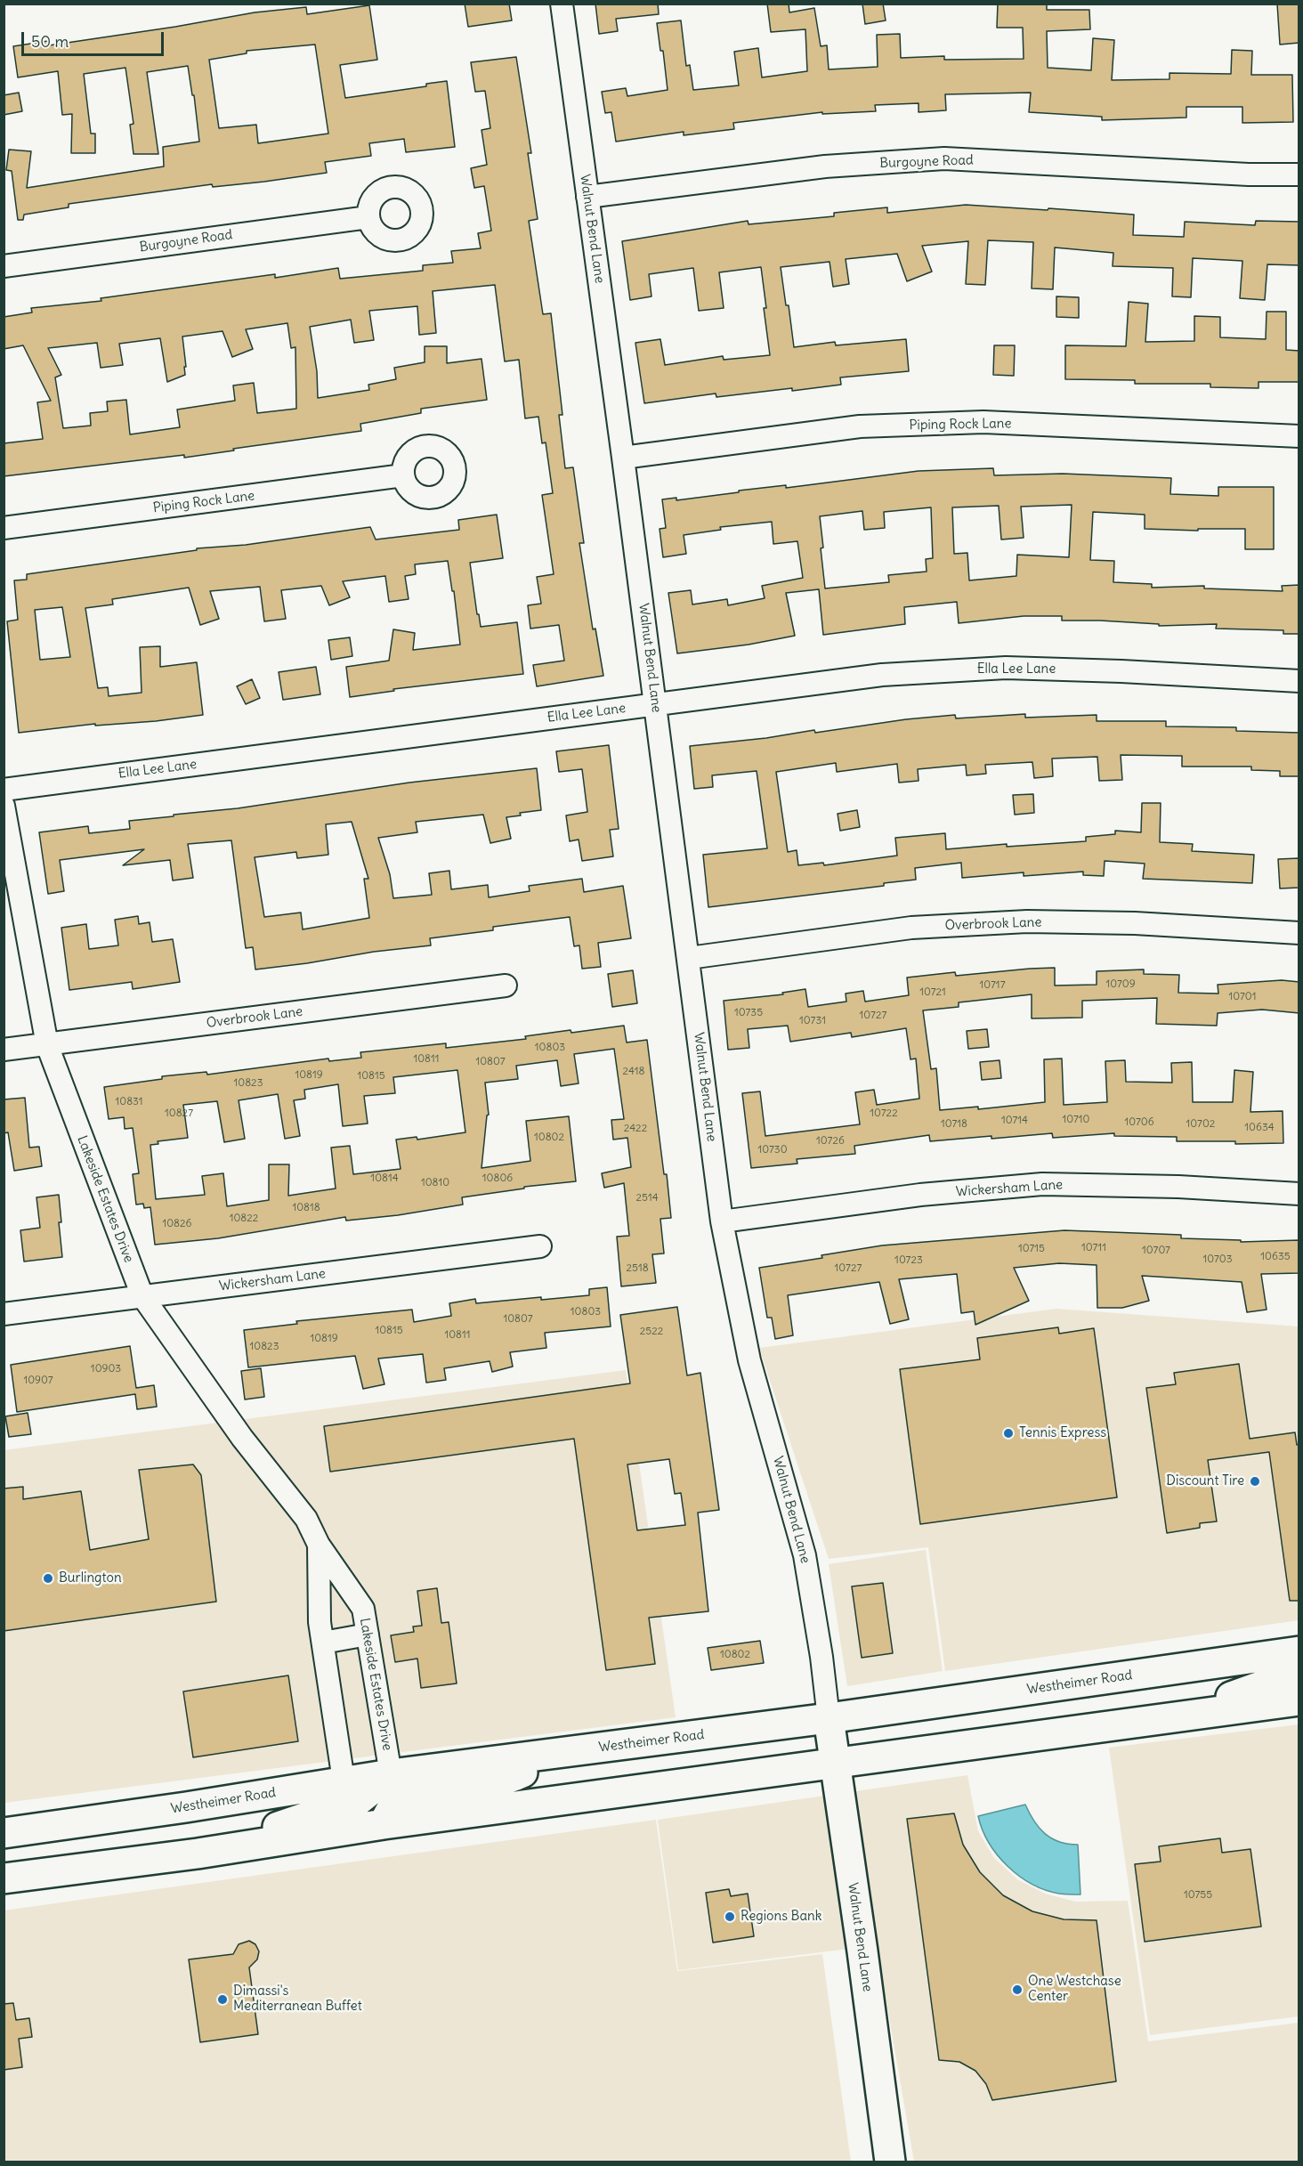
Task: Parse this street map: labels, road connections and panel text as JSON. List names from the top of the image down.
{
  "streets": {
    "main road": ["Walnut Bend Lane", "Westheimer Road"],
    "street": [
      "Burgoyne Road",
      "Piping Rock Lane",
      "Ella Lee Lane",
      "Overbrook Lane",
      "Wickersham Lane",
      "Lakeside Estates Drive"
    ]
  },
  "crossings": [
    ["Burgoyne Road", "Walnut Bend Lane"],
    ["Walnut Bend Lane", "Piping Rock Lane"],
    ["Walnut Bend Lane", "Ella Lee Lane"],
    ["Walnut Bend Lane", "Overbrook Lane"],
    ["Walnut Bend Lane", "Wickersham Lane"],
    ["Walnut Bend Lane", "Westheimer Road"],
    ["Overbrook Lane", "Lakeside Estates Drive"],
    ["Wickersham Lane", "Lakeside Estates Drive"],
    ["Lakeside Estates Drive", "Westheimer Road"]
  ],
  "places": [
    "Tennis Express",
    "Discount Tire",
    "Burlington",
    "Regions Bank",
    "One Westchase Center",
    "Dimassi's Mediterranean Buffet"
  ],
  "house_numbers": [
    "10709",
    "10717",
    "10721",
    "10701",
    "10735",
    "10727",
    "10731",
    "10803",
    "10811",
    "10807",
    "2418",
    "10819",
    "10815",
    "10823",
    "10831",
    "10827",
    "10722",
    "10710",
    "10714",
    "10706",
    "10718",
    "10702",
    "10634",
    "2422",
    "10802",
    "10726",
    "10730",
    "10814",
    "10806",
    "10810",
    "2514",
    "10818",
    "10822",
    "10826",
    "10711",
    "10715",
    "10707",
    "10635",
    "10703",
    "10723",
    "2518",
    "10727",
    "10803",
    "10807",
    "10815",
    "2522",
    "10811",
    "10819",
    "10823",
    "10903",
    "10907",
    "10802",
    "10755"
  ],
  "scale_bar": "50 m"
}
